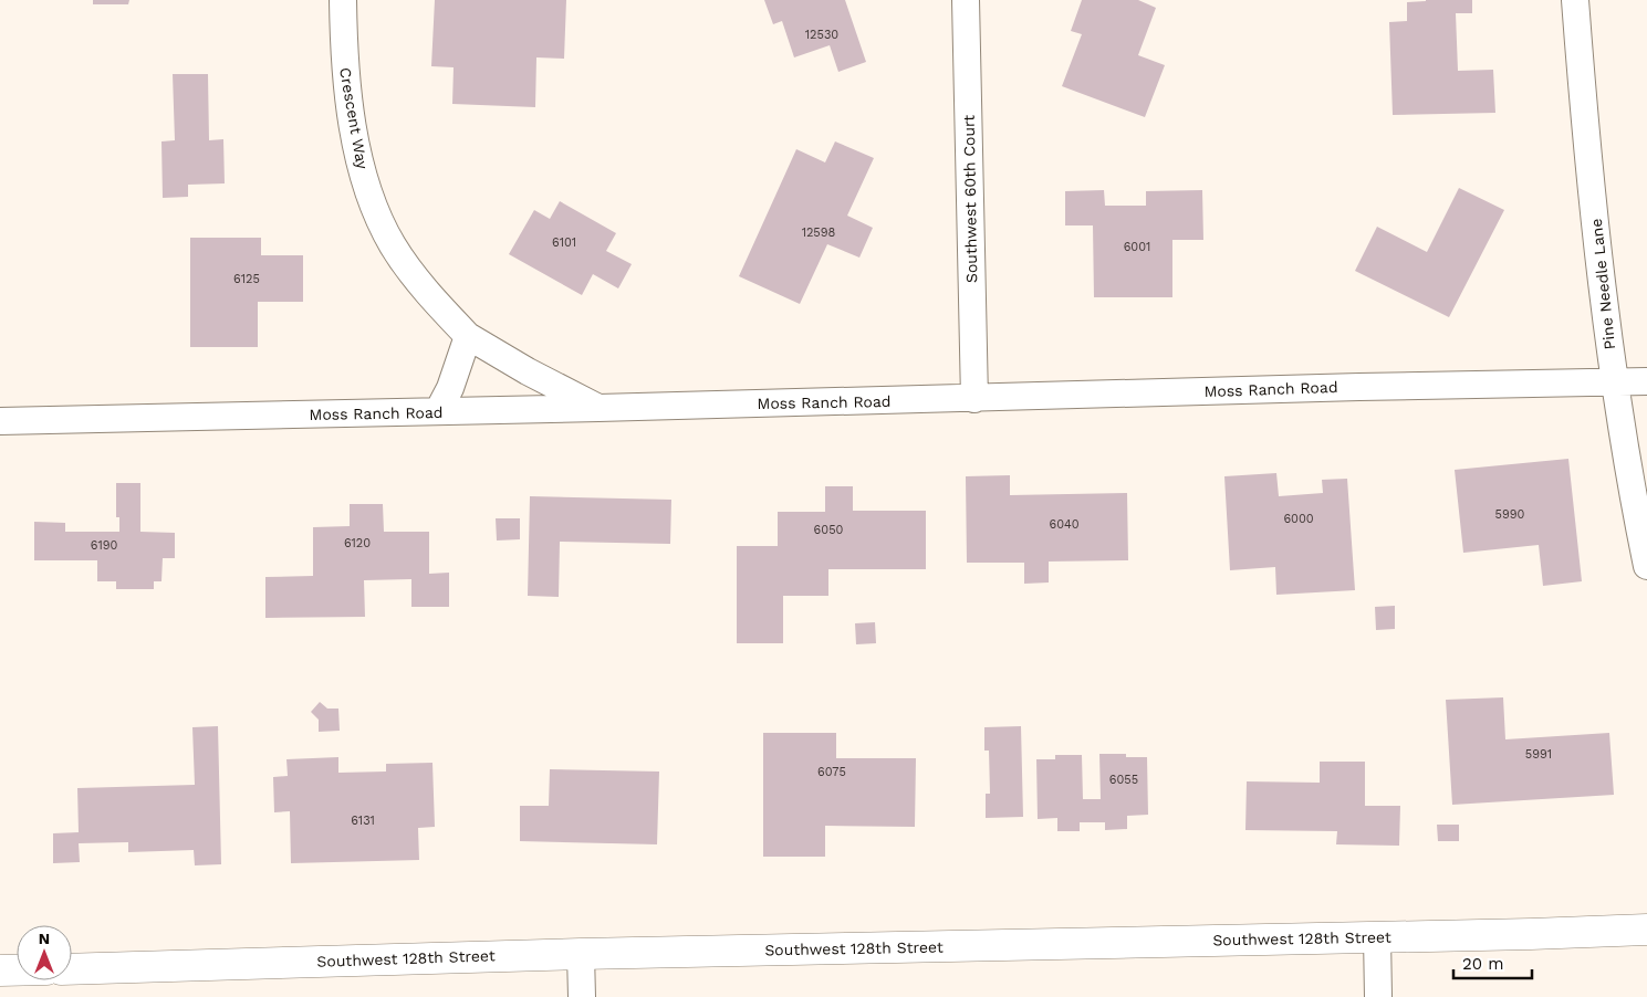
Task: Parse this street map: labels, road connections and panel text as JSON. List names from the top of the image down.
{
  "streets": {
    "street": [
      "Crescent Way",
      "Southwest 60th Court",
      "Pine Needle Lane",
      "Moss Ranch Road",
      "Southwest 128th Street"
    ]
  },
  "crossings": [
    ["Crescent Way", "Moss Ranch Road"],
    ["Southwest 60th Court", "Moss Ranch Road"],
    ["Pine Needle Lane", "Moss Ranch Road"]
  ],
  "house_numbers": [
    "12530",
    "12598",
    "6101",
    "6001",
    "6125",
    "5990",
    "6000",
    "6040",
    "6050",
    "6120",
    "6190",
    "5991",
    "6075",
    "6055",
    "6131"
  ],
  "scale_bar": "20 m",
  "north": "top"
}
